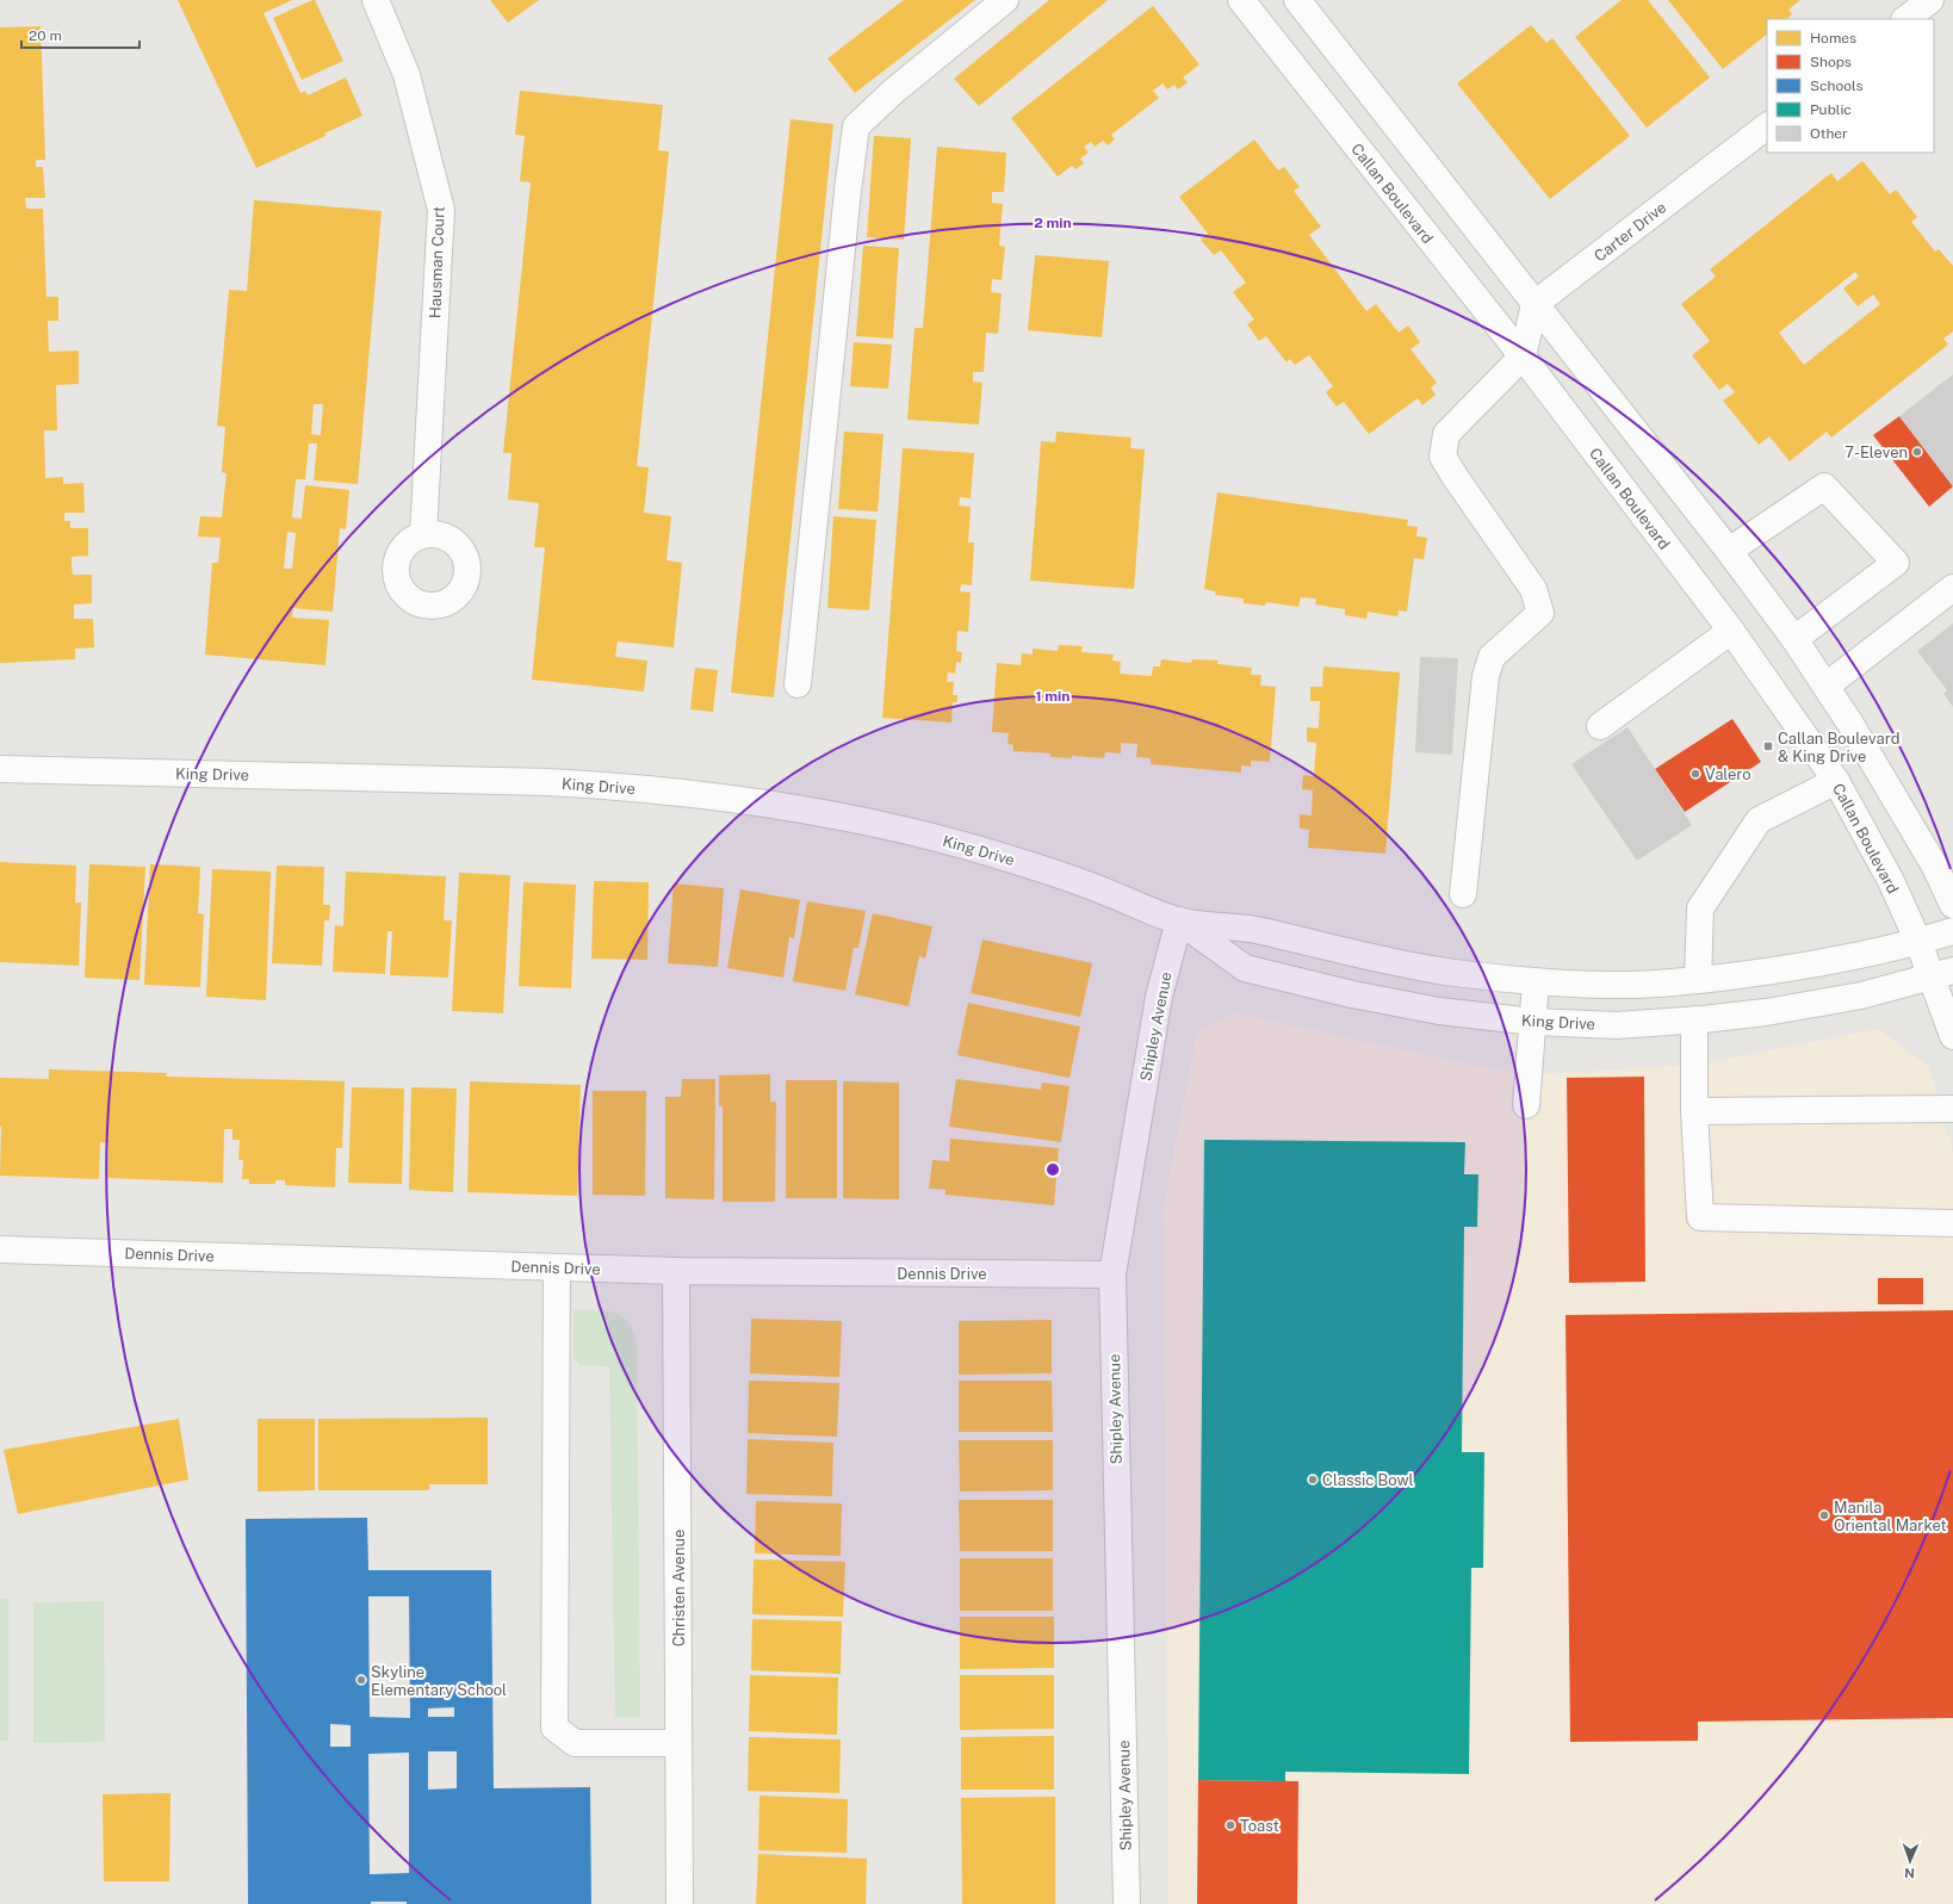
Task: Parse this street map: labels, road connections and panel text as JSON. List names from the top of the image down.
{
  "streets": {
    "street": [
      "Callan Boulevard",
      "Carter Drive",
      "Hausman Court",
      "King Drive",
      "Shipley Avenue",
      "Dennis Drive",
      "Christen Avenue"
    ]
  },
  "crossings": [
    ["Callan Boulevard", "King Drive"],
    ["King Drive", "Shipley Avenue"],
    ["Shipley Avenue", "Dennis Drive"],
    ["Dennis Drive", "Christen Avenue"]
  ],
  "places": {
    "other": [
      "7-Eleven",
      "Valero",
      "Classic Bowl",
      "Manila Oriental Market",
      "Skyline Elementary School",
      "Toast"
    ],
    "transit": ["Callan Boulevard & King Drive"]
  },
  "legend": [
    "Homes",
    "Shops",
    "Schools",
    "Public",
    "Other"
  ],
  "scale_bar": "20 m",
  "north": "bottom",
  "rings": ["2 min", "1 min"]
}
